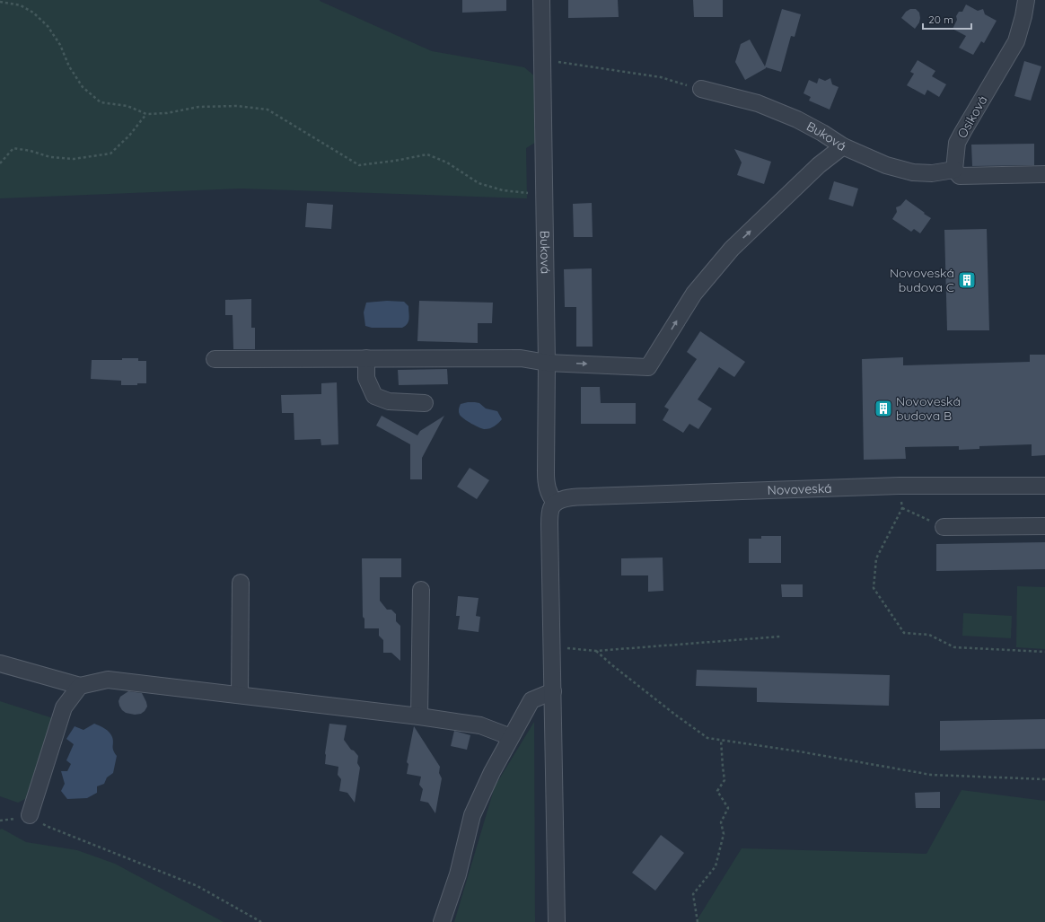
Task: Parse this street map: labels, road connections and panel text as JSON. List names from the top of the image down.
{
  "streets": {
    "street": ["Osiková", "Buková", "Novoveská"]
  },
  "crossings": [
    ["Osiková", "Buková"],
    ["Buková", "Novoveská"]
  ],
  "places": {
    "building": ["Novoveská budova C", "Novoveská budova B"]
  },
  "scale_bar": "20 m"
}
